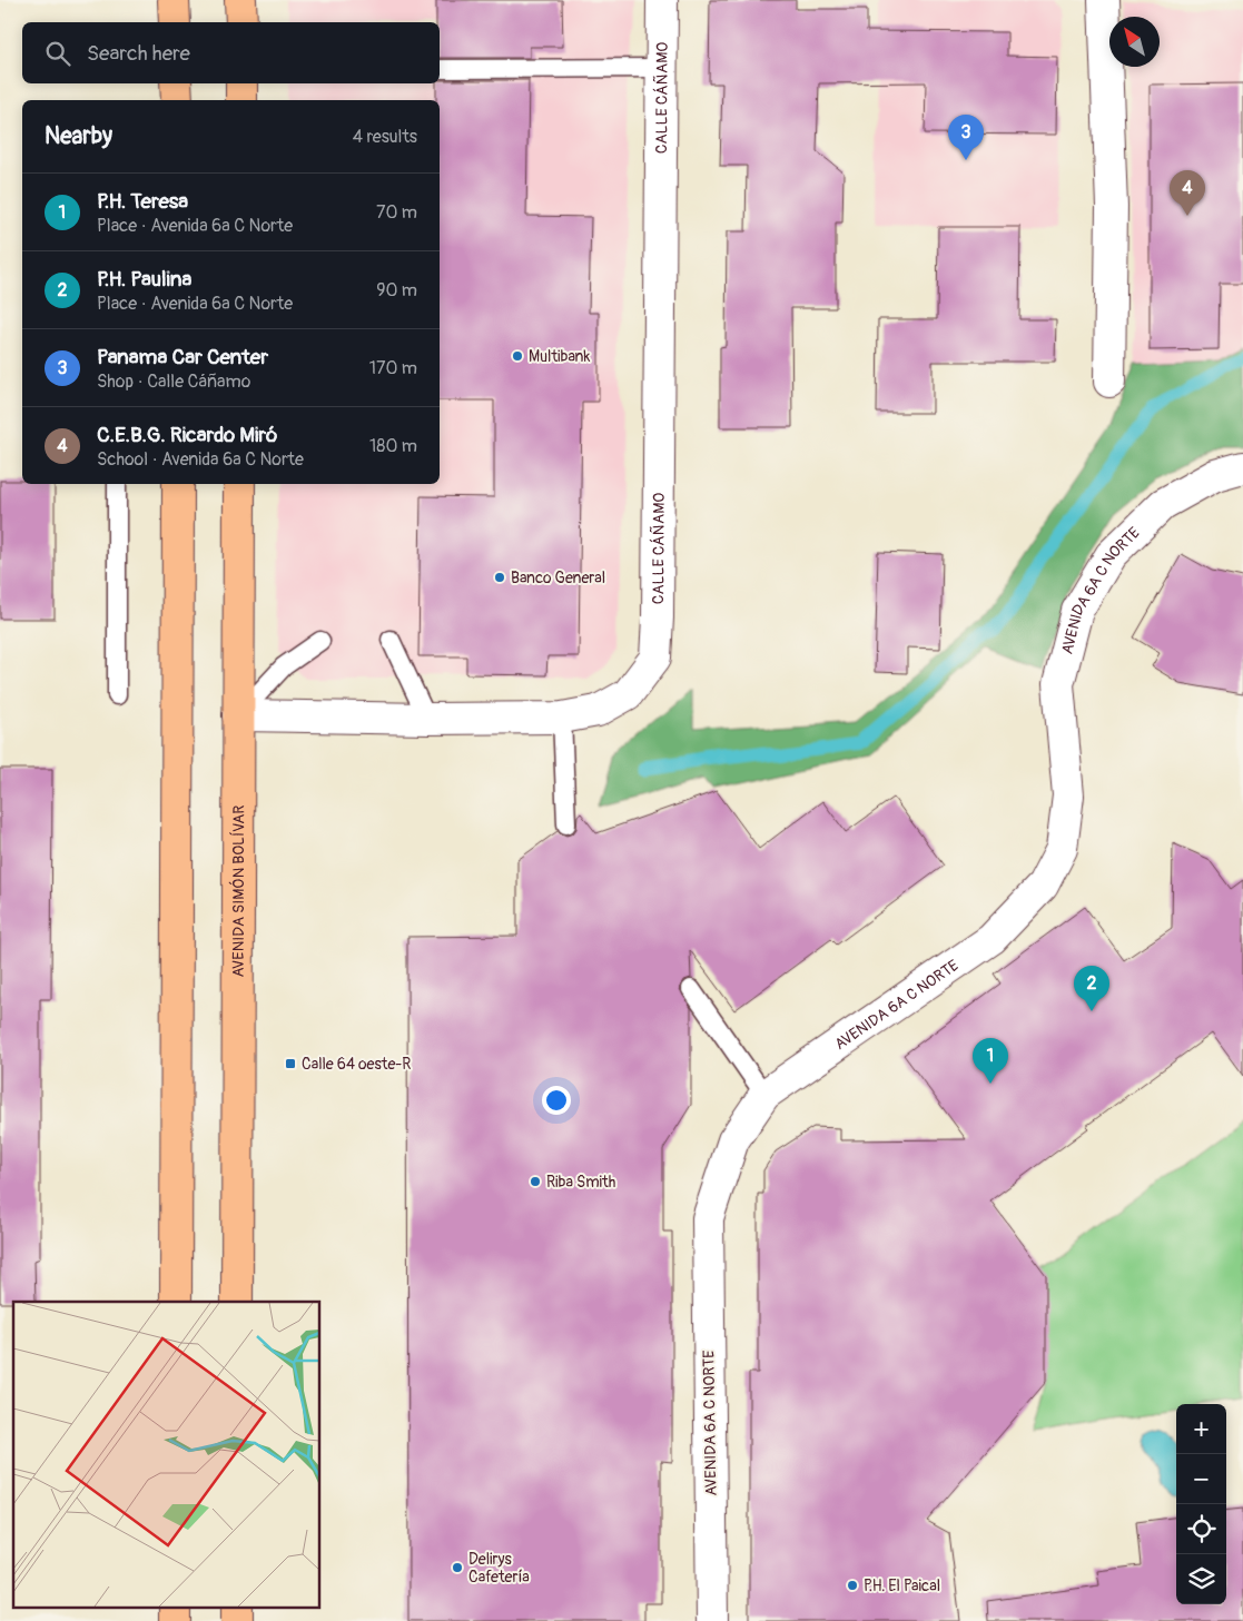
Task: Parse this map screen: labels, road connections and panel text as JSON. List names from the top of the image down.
{
  "streets": {
    "main road": ["AVENIDA SIMÓN BOLÍVAR"],
    "street": ["CALLE CÁÑAMO", "AVENIDA 6A C NORTE"]
  },
  "crossings": [
    ["CALLE CÁÑAMO", "AVENIDA SIMÓN BOLÍVAR"]
  ],
  "places": {
    "other": [
      "Multibank",
      "Banco General",
      "Riba Smith",
      "Delirys Cafetería",
      "P.H. El Paical"
    ],
    "transit": ["Calle 64 oeste-R"]
  },
  "north": "top left",
  "page": {
    "search": "Search here",
    "heading": ["Nearby", "4 results"],
    "pins": [
      "3",
      "4",
      "2",
      "1"
    ],
    "list": [
      {
        "mark": "1",
        "name": "P.H. Teresa",
        "note": "Place · Avenida 6a C Norte",
        "value": "70 m"
      },
      {
        "mark": "2",
        "name": "P.H. Paulina",
        "note": "Place · Avenida 6a C Norte",
        "value": "90 m"
      },
      {
        "mark": "3",
        "name": "Panama Car Center",
        "note": "Shop · Calle Cáñamo",
        "value": "170 m"
      },
      {
        "mark": "4",
        "name": "C.E.B.G. Ricardo Miró",
        "note": "School · Avenida 6a C Norte",
        "value": "180 m"
      }
    ],
    "map_buttons": ["+", "−"]
  }
}
